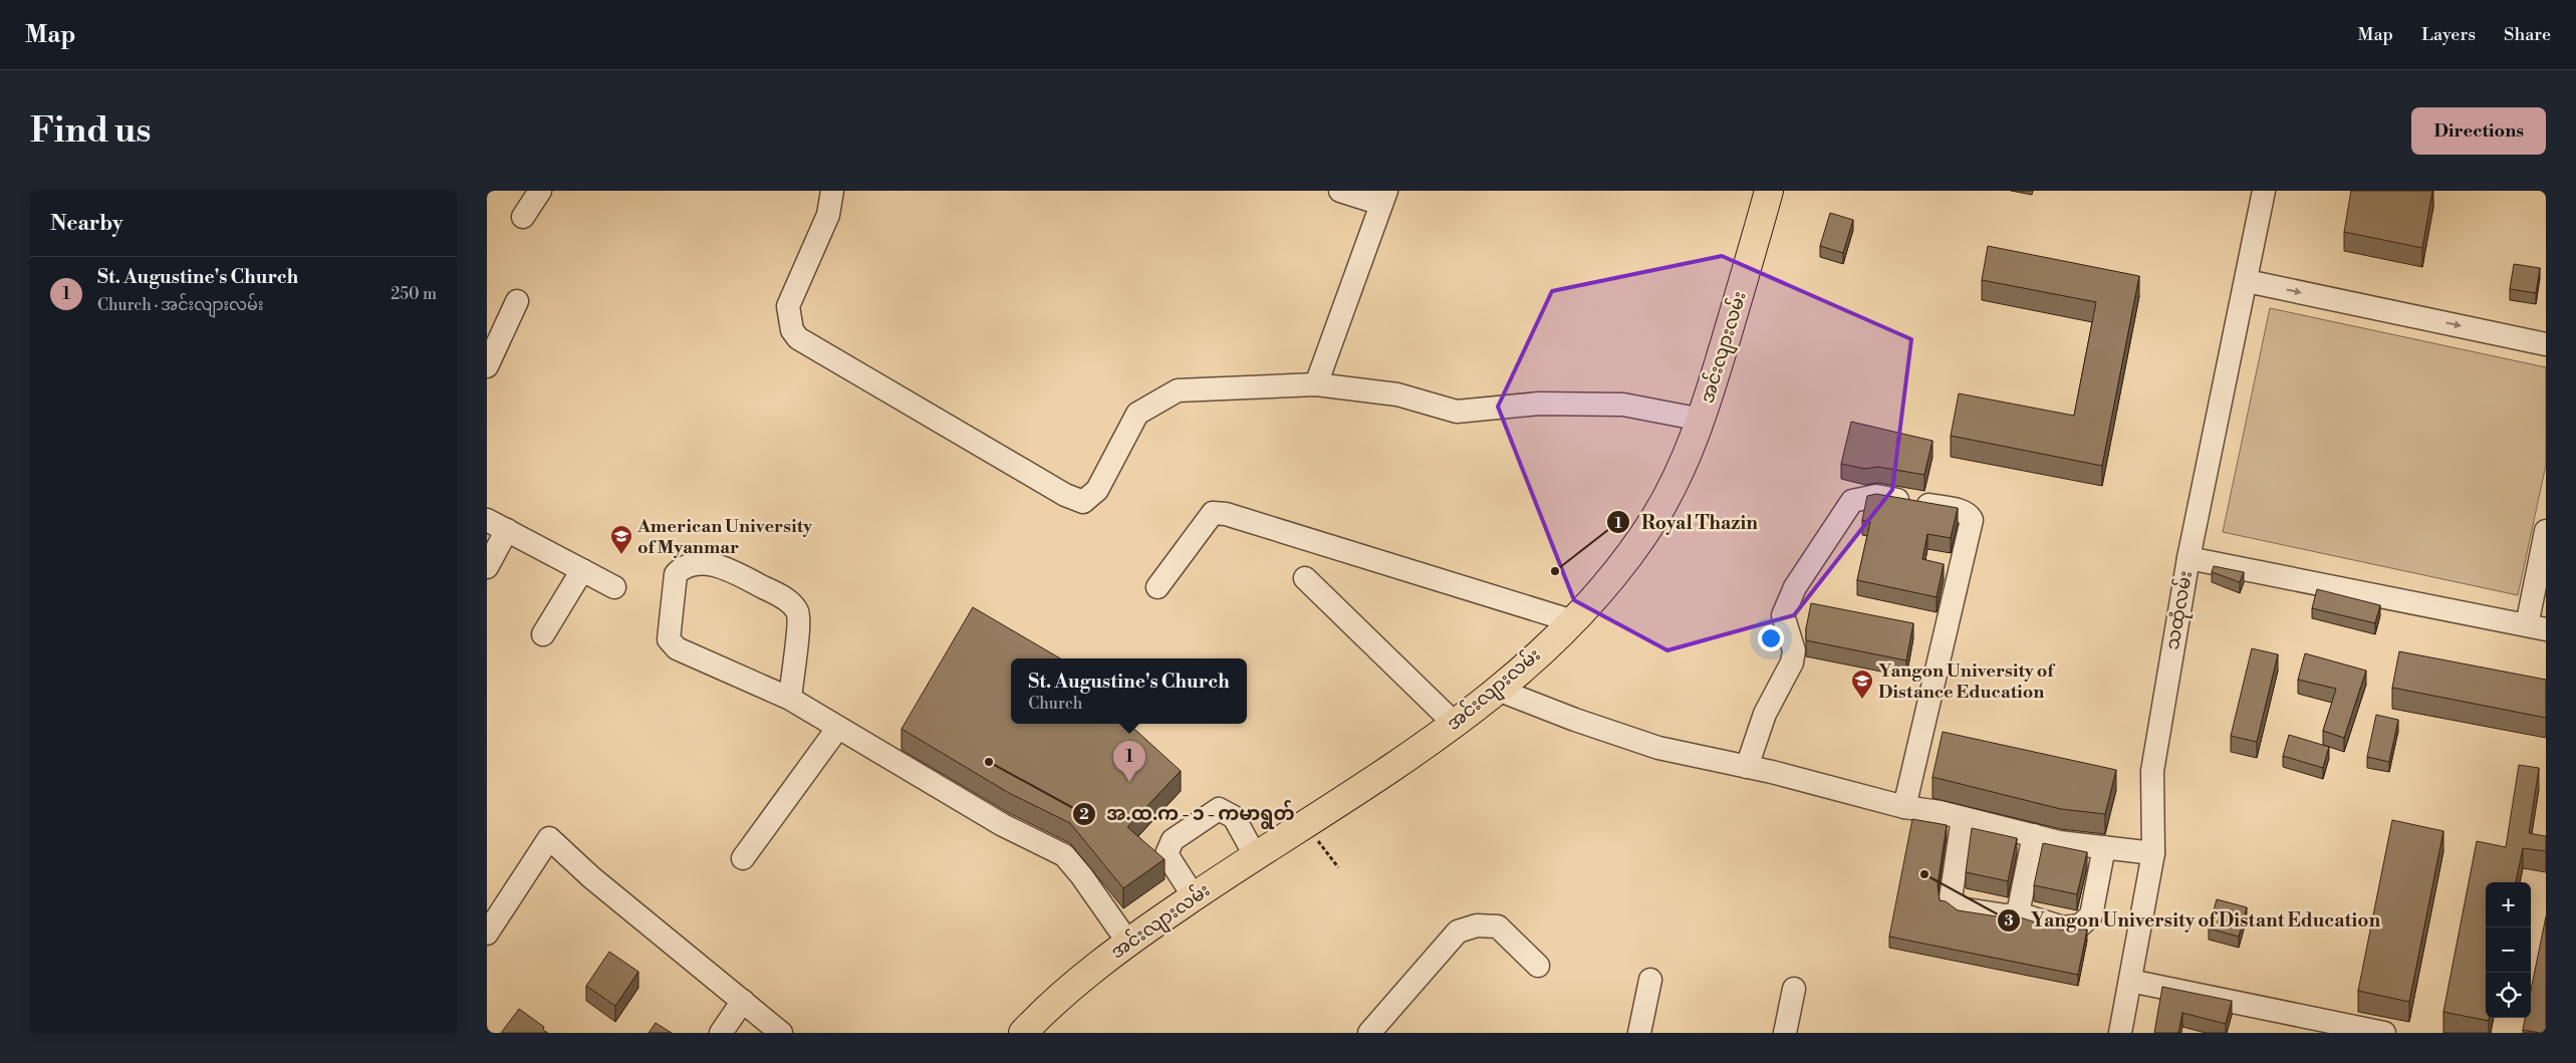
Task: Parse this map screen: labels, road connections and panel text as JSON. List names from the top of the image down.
{
  "streets": {
    "main road": ["အင်းလျားလမ်း"],
    "street": ["သထုံလမ်း"]
  },
  "places": {
    "school or university": ["American University of Myanmar", "Yangon University of Distance Education"],
    "other": ["Royal Thazin", "အ.ထ.က - ၁ - ကမာရွတ်", "Yangon University of Distant Education"]
  },
  "page": {
    "header": "Map",
    "nav": ["Map", "Layers", "Share"],
    "buttons": "Directions",
    "title": "Find us",
    "heading": "Nearby",
    "list": [
      {
        "mark": "1",
        "name": "St. Augustine's Church",
        "note": "Church · အင်းလျားလမ်း",
        "value": "250 m"
      }
    ],
    "popup": ["St. Augustine's Church", "Church"],
    "pins": "1",
    "map_buttons": ["+", "−"]
  }
}
